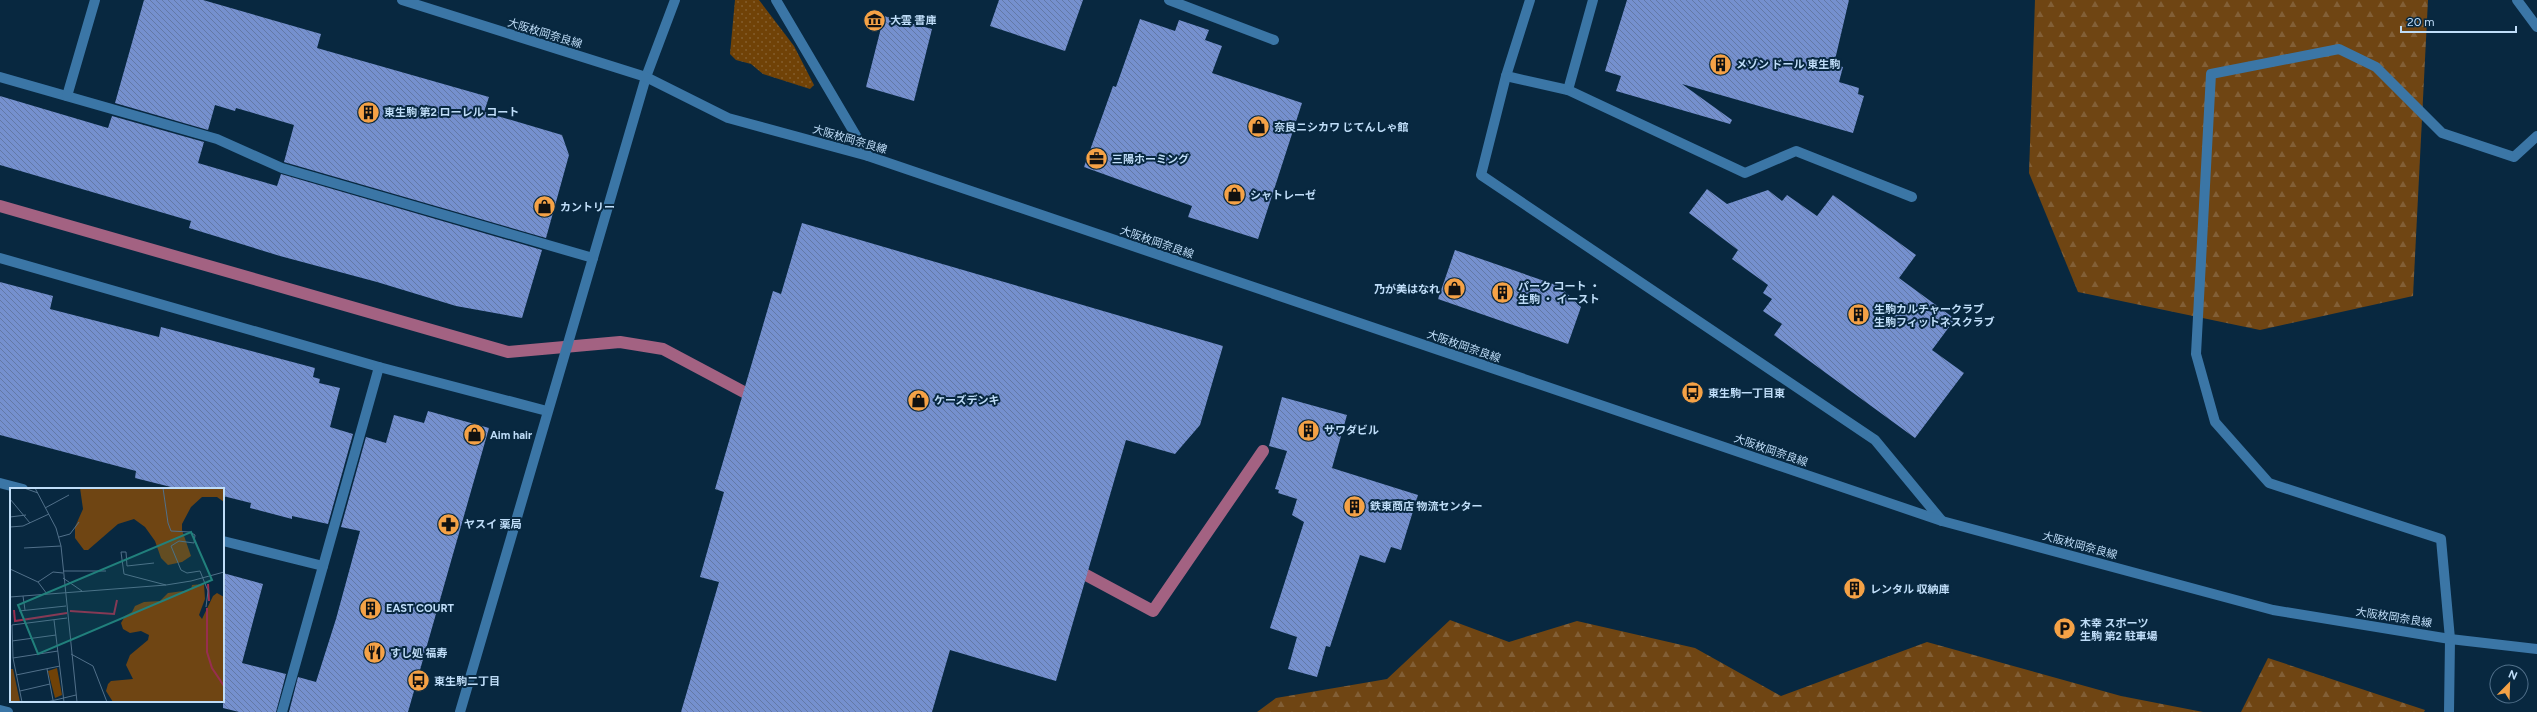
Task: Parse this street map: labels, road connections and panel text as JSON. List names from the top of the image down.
{
  "streets": {
    "main road": ["大阪枚岡奈良線"]
  },
  "places": {
    "museum": ["大雲 書庫"],
    "building": [
      "メゾン ドール 東生駒",
      "東生駒 第2 ローレル コート",
      "パーク コート ・ 生駒 ・ イースト",
      "生駒カルチャークラブ 生駒フィットネスクラブ",
      "サワダビル",
      "鉄東商店 物流センター",
      "レンタル 収納庫",
      "EAST COURT"
    ],
    "shop": [
      "奈良ニシカワ じてんしゃ館",
      "シャトレーゼ",
      "カントリー",
      "乃が美はなれ",
      "ケーズデンキ",
      "Aim hair"
    ],
    "office": ["三陽ホーミング"],
    "bus stop": ["東生駒一丁目東", "東生駒二丁目"],
    "pharmacy": ["ヤスイ 薬局"],
    "parking": ["木幸 スポーツ 生駒 第2 駐車場"],
    "restaurant": ["すし処 福寿"]
  },
  "scale_bar": "20 m",
  "north": "top right"
}
